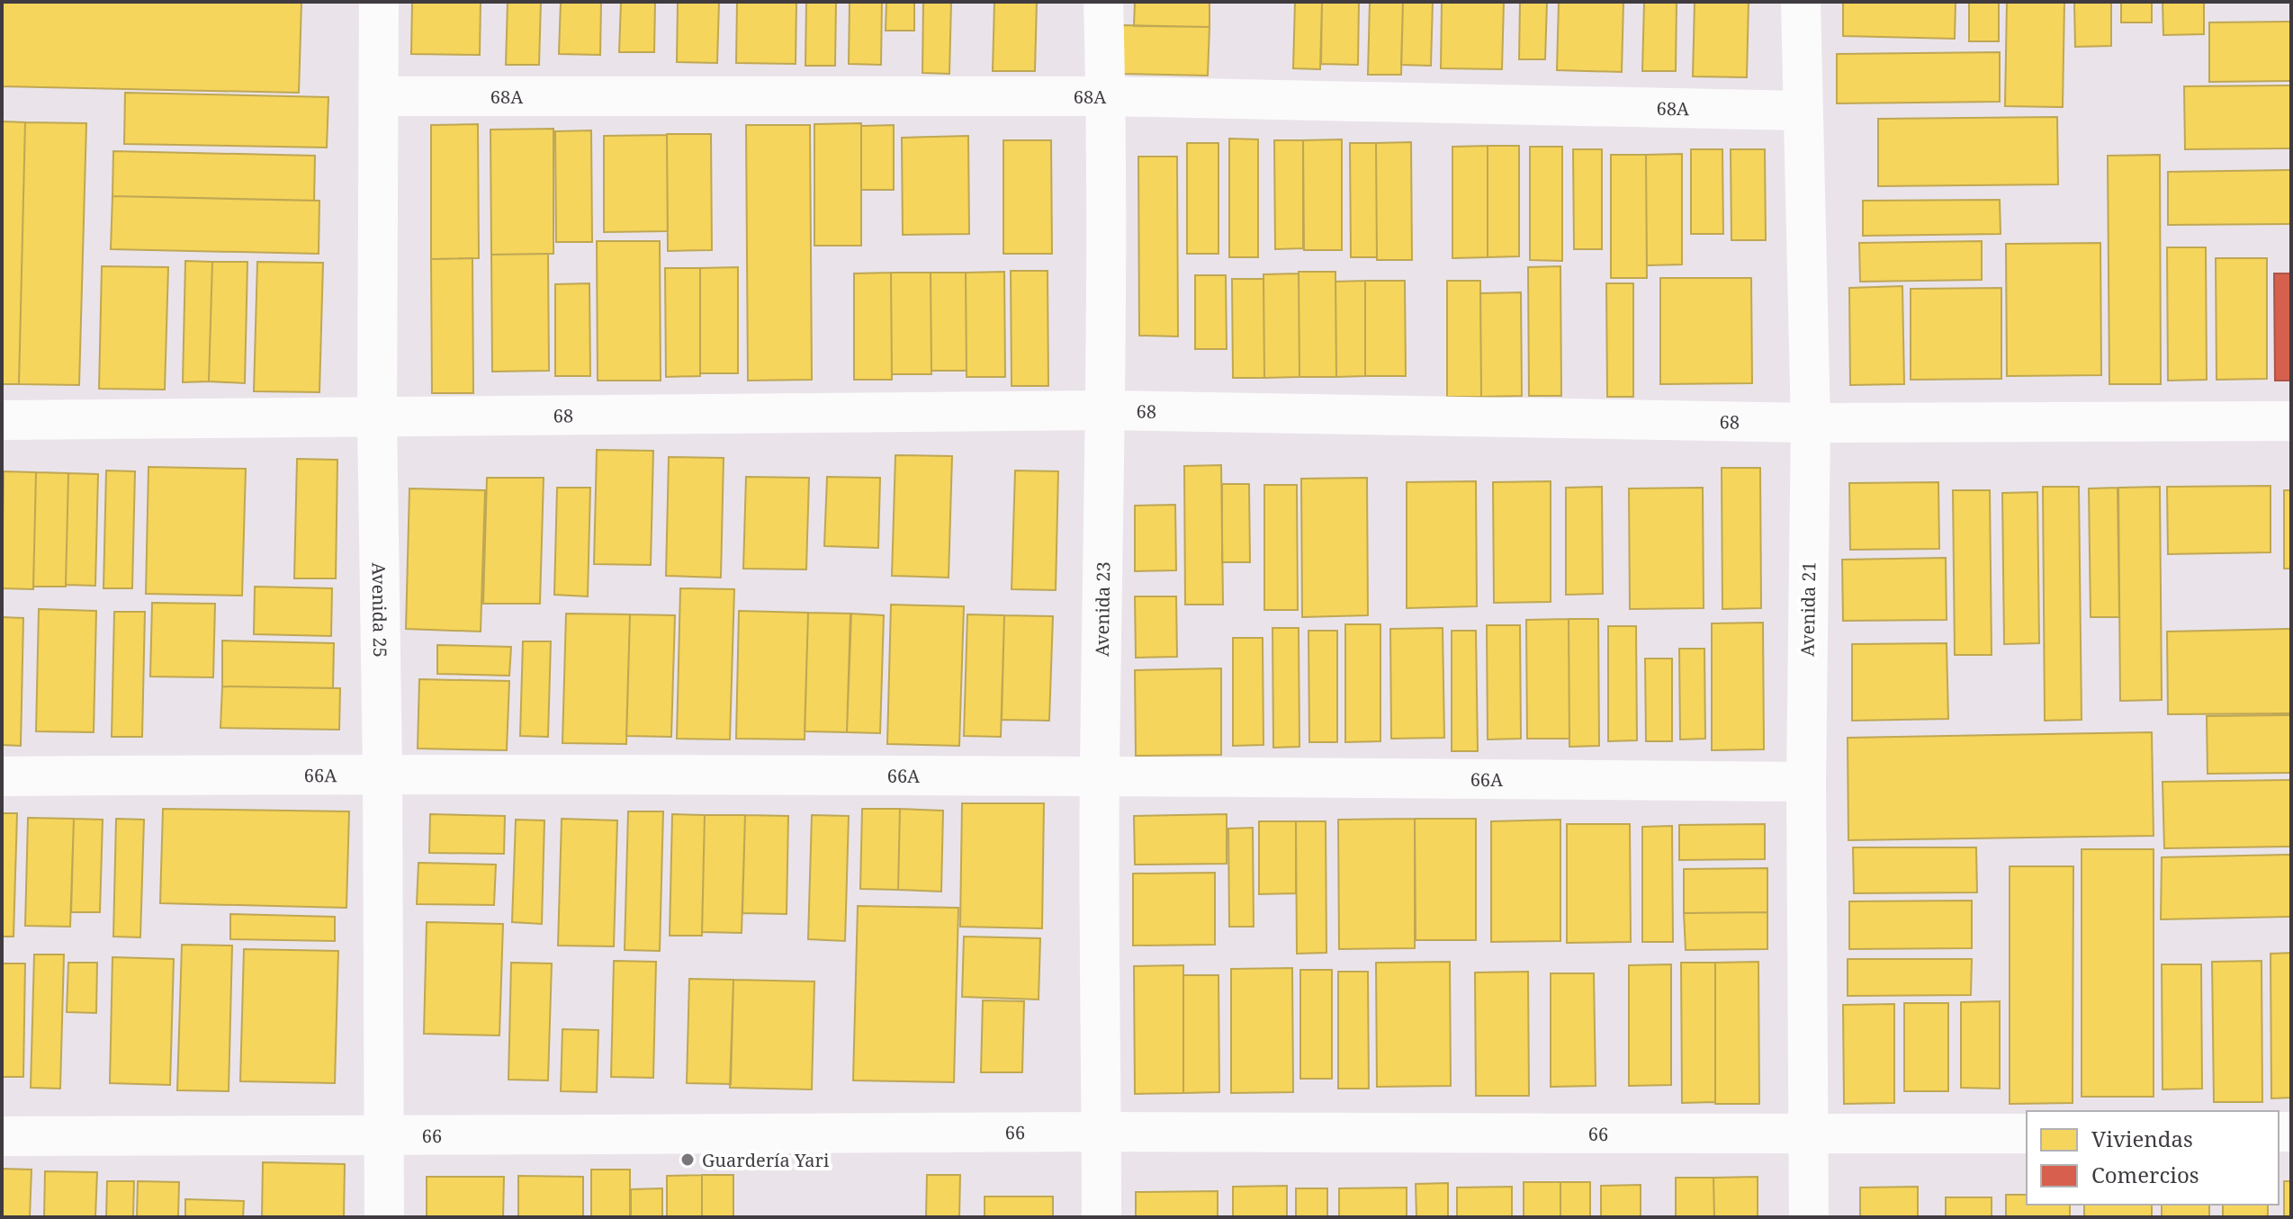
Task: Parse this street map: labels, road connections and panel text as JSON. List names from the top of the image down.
{
  "streets": {
    "street": [
      "68A",
      "68",
      "Avenida 23",
      "Avenida 21",
      "Avenida 25",
      "66A",
      "66"
    ]
  },
  "crossings": [
    ["68A", "Avenida 23"],
    ["68A", "Avenida 21"],
    ["68A", "Avenida 25"],
    ["68", "Avenida 23"],
    ["68", "Avenida 21"],
    ["68", "Avenida 25"],
    ["Avenida 23", "66A"],
    ["Avenida 23", "66"],
    ["Avenida 21", "66A"],
    ["Avenida 21", "66"],
    ["Avenida 25", "66A"],
    ["Avenida 25", "66"]
  ],
  "places": ["Guardería Yari"],
  "legend": ["Viviendas", "Comercios"]
}
